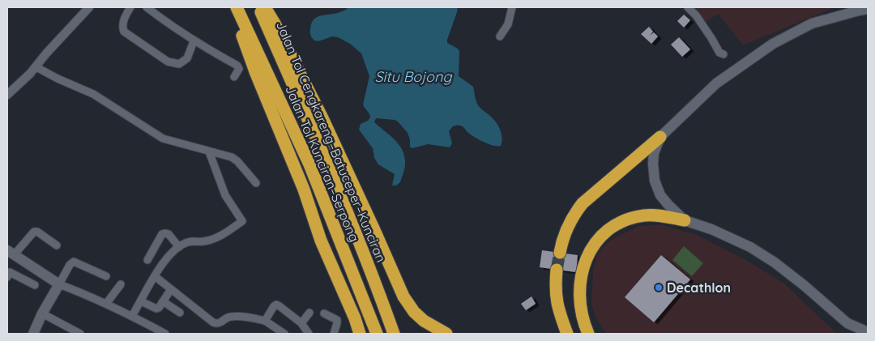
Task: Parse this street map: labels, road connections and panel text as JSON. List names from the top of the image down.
{
  "streets": {
    "highway": ["Jalan Tol Cengkareng–Batuceper–Kunciran", "Jalan Tol Kunciran–Serpong"]
  },
  "water": ["Situ Bojong"],
  "places": ["Decathlon"]
}
